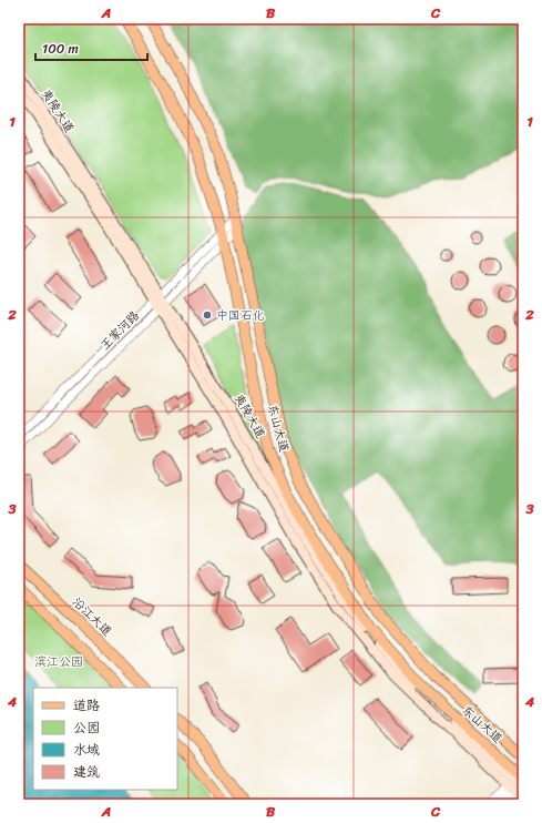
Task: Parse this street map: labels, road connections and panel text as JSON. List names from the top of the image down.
{
  "streets": {
    "main road": ["夷陵大道", "东山大道", "沿江大道"],
    "street": ["王家河路"]
  },
  "crossings": [
    ["夷陵大道", "王家河路"],
    ["王家河路", "东山大道"]
  ],
  "parks": ["滨江公园"],
  "places": ["中国石化"],
  "legend": [
    "道路",
    "公园",
    "水域",
    "建筑"
  ],
  "scale_bar": "100 m",
  "grid": {
    "columns": ["A", "B", "C"],
    "rows": [
      "1",
      "2",
      "3",
      "4"
    ]
  }
}
